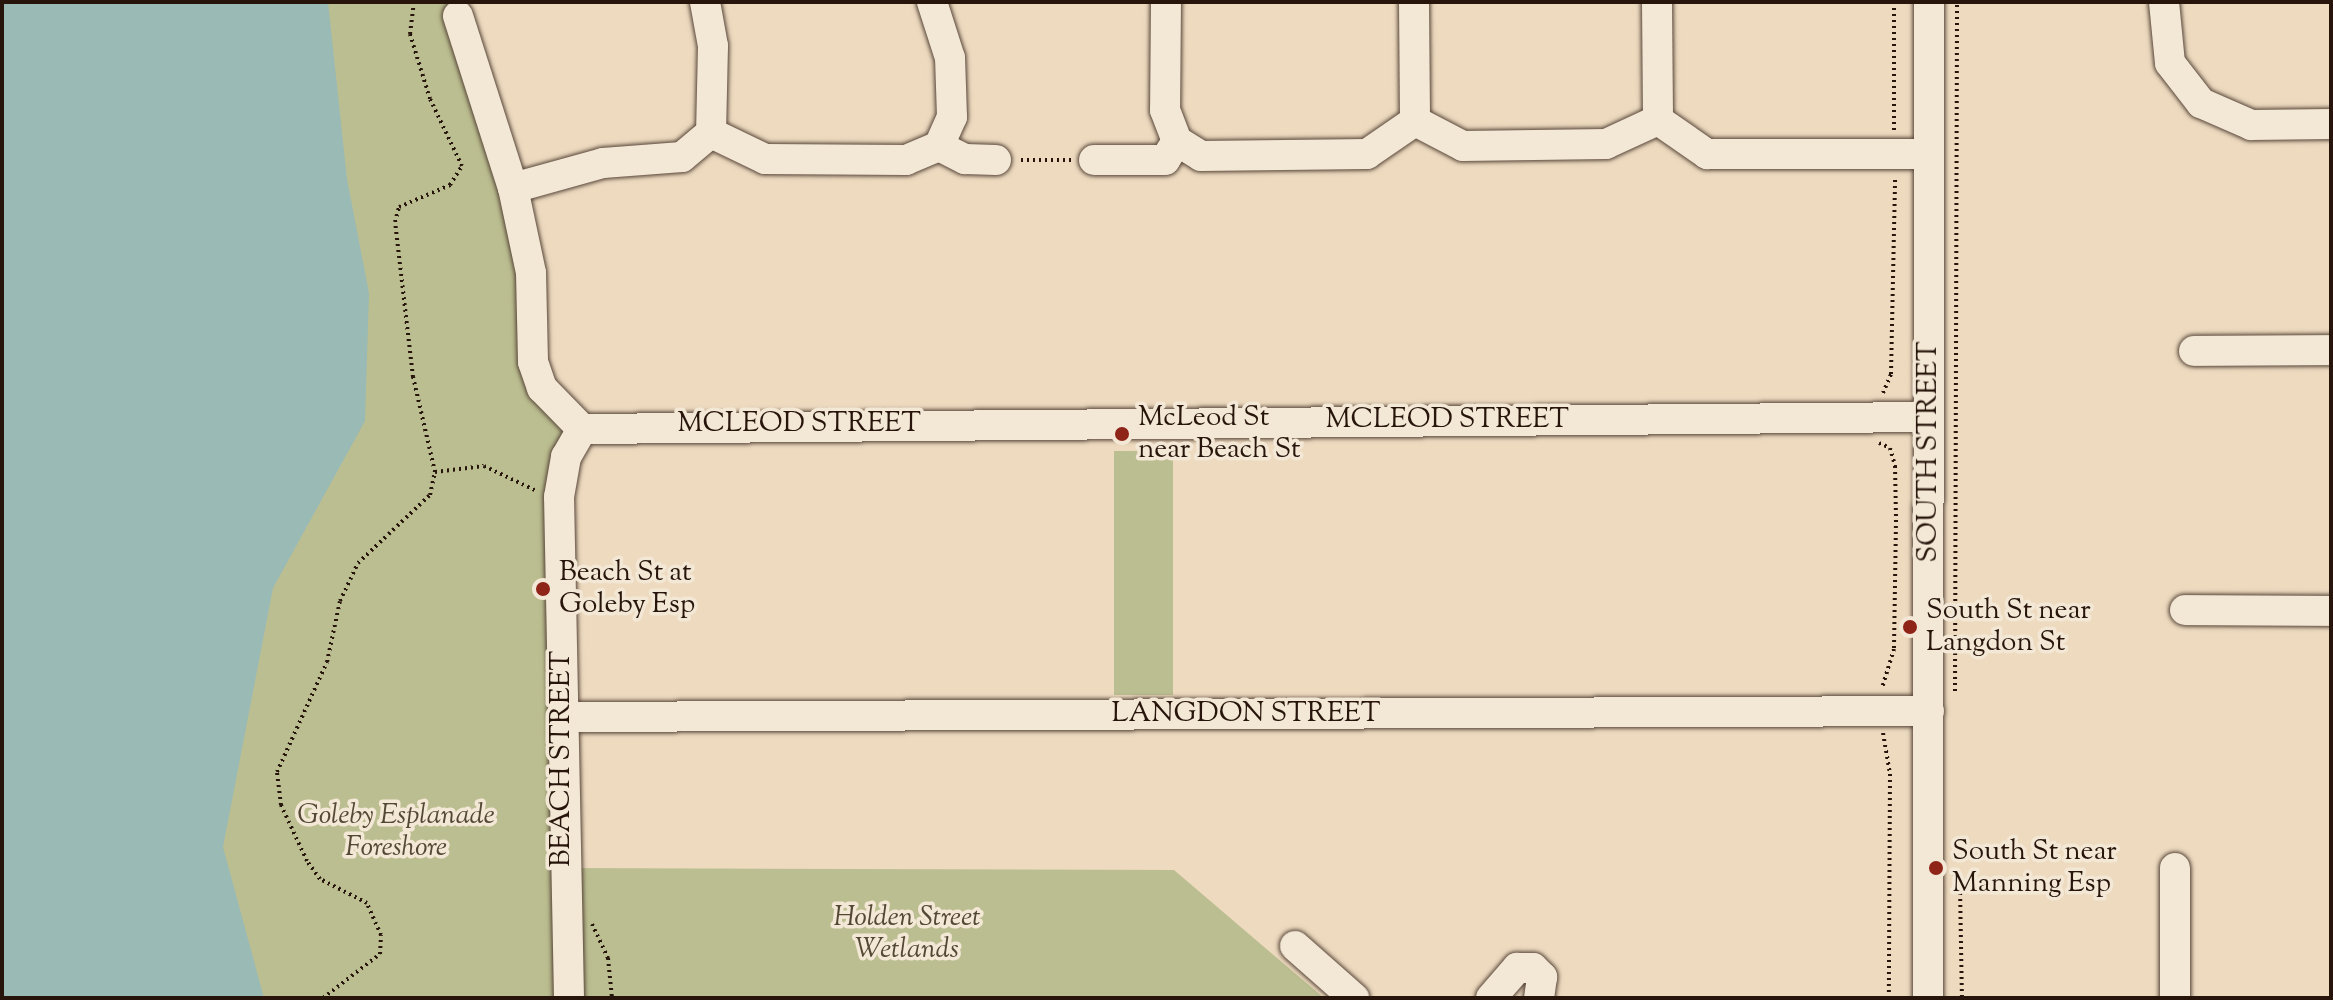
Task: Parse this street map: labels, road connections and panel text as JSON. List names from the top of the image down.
{
  "streets": {
    "street": [
      "MCLEOD STREET",
      "SOUTH STREET",
      "LANGDON STREET",
      "BEACH STREET"
    ]
  },
  "crossings": [
    ["MCLEOD STREET", "SOUTH STREET"],
    ["MCLEOD STREET", "BEACH STREET"],
    ["SOUTH STREET", "LANGDON STREET"],
    ["LANGDON STREET", "BEACH STREET"]
  ],
  "parks": ["Goleby Esplanade Foreshore", "Holden Street Wetlands"],
  "places": [
    "McLeod St near Beach St",
    "Beach St at Goleby Esp",
    "South St near Langdon St",
    "South St near Manning Esp"
  ]
}
